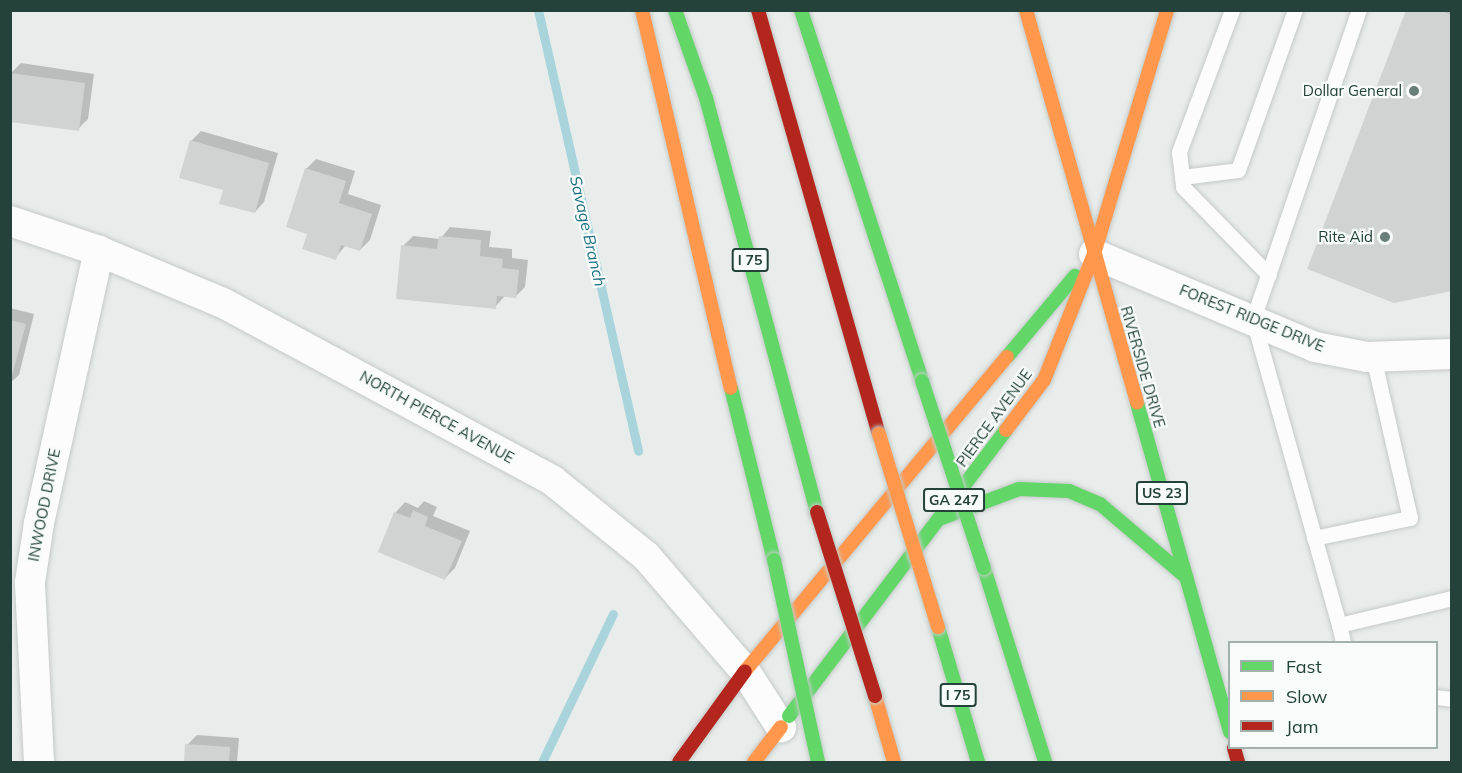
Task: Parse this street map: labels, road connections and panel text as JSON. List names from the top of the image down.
{
  "streets": {
    "main road": [
      "I 75",
      "RIVERSIDE DRIVE",
      "PIERCE AVENUE",
      "US 23",
      "GA 247"
    ],
    "street": ["FOREST RIDGE DRIVE", "NORTH PIERCE AVENUE", "INWOOD DRIVE"]
  },
  "crossings": [
    ["FOREST RIDGE DRIVE", "RIVERSIDE DRIVE"],
    ["FOREST RIDGE DRIVE", "PIERCE AVENUE"],
    ["RIVERSIDE DRIVE", "PIERCE AVENUE"],
    ["NORTH PIERCE AVENUE", "PIERCE AVENUE"],
    ["NORTH PIERCE AVENUE", "INWOOD DRIVE"]
  ],
  "water": ["Savage Branch"],
  "places": ["Dollar General", "Rite Aid"],
  "legend": ["Fast", "Slow", "Jam"]
}
